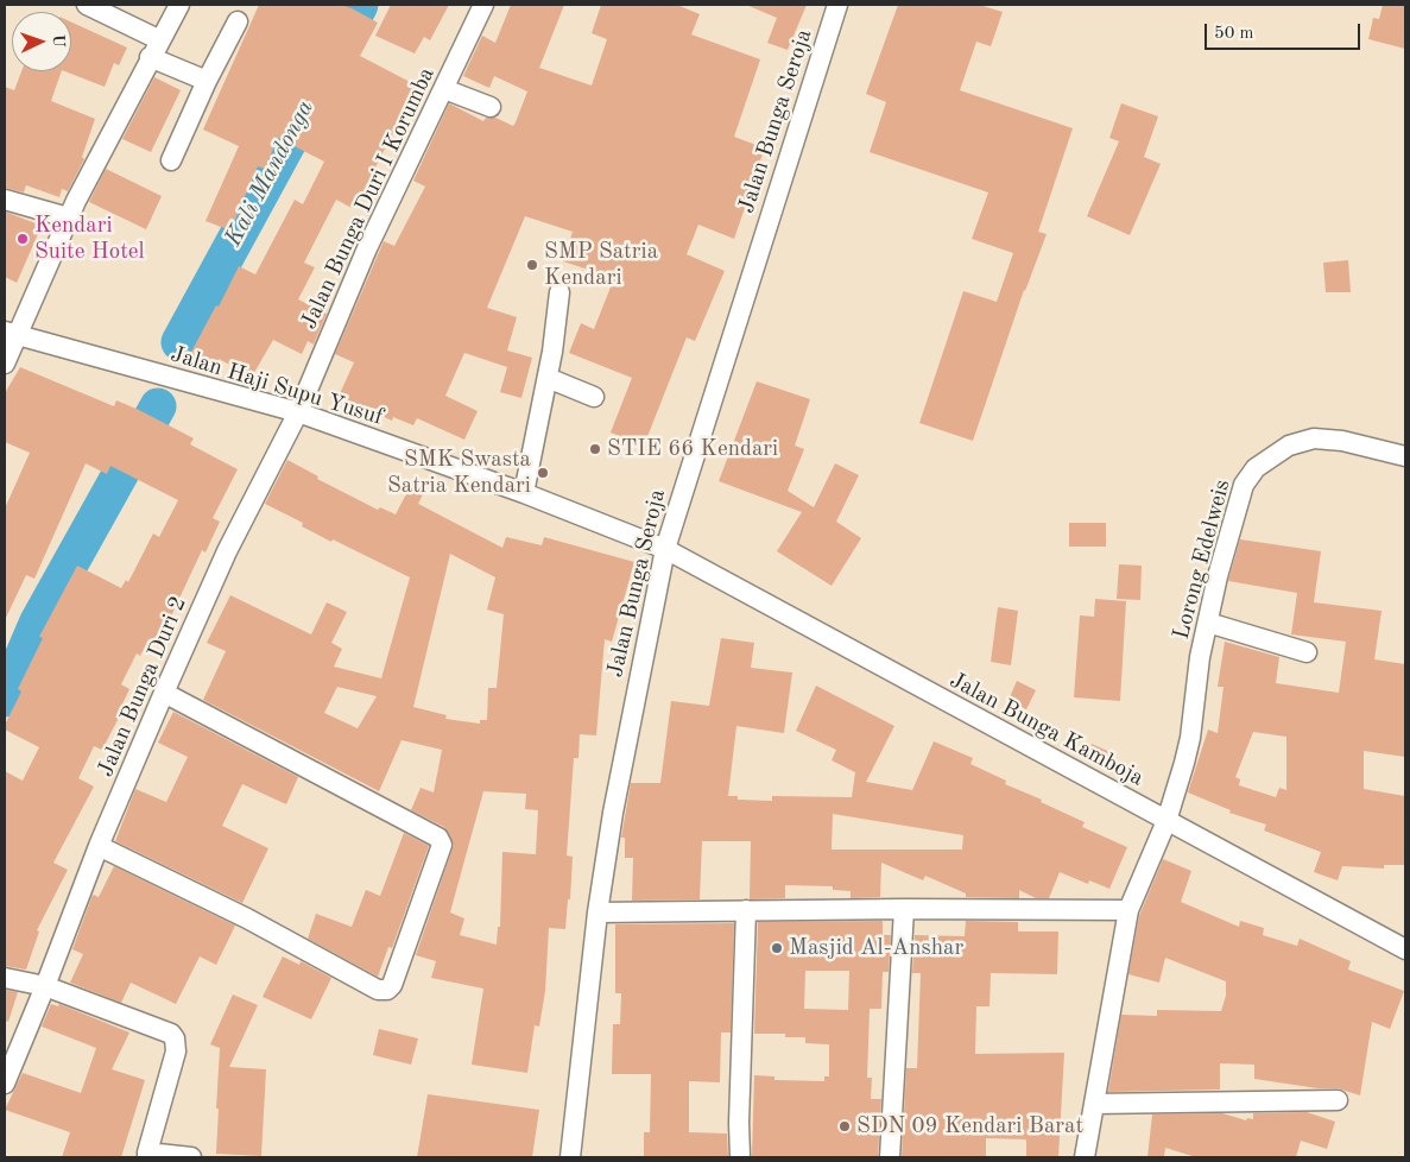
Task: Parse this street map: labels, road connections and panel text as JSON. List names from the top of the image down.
{
  "streets": {
    "street": [
      "Jalan Bunga Seroja",
      "Jalan Bunga Duri I Korumba",
      "Jalan Haji Supu Yusuf",
      "Lorong Edelweis",
      "Jalan Bunga Duri 2",
      "Jalan Bunga Kamboja"
    ]
  },
  "crossings": [
    ["Jalan Bunga Seroja", "Jalan Haji Supu Yusuf"],
    ["Jalan Bunga Seroja", "Jalan Bunga Kamboja"],
    ["Jalan Bunga Duri I Korumba", "Jalan Haji Supu Yusuf"],
    ["Jalan Bunga Duri I Korumba", "Jalan Bunga Duri 2"],
    ["Jalan Haji Supu Yusuf", "Jalan Bunga Duri 2"],
    ["Jalan Haji Supu Yusuf", "Jalan Bunga Kamboja"],
    ["Lorong Edelweis", "Jalan Bunga Kamboja"]
  ],
  "water": ["Kali Mandonga"],
  "places": [
    "Kendari Suite Hotel",
    "SMP Satria Kendari",
    "STIE 66 Kendari",
    "SMK Swasta Satria Kendari",
    "Masjid Al-Anshar",
    "SDN 09 Kendari Barat"
  ],
  "scale_bar": "50 m",
  "north": "right"
}
